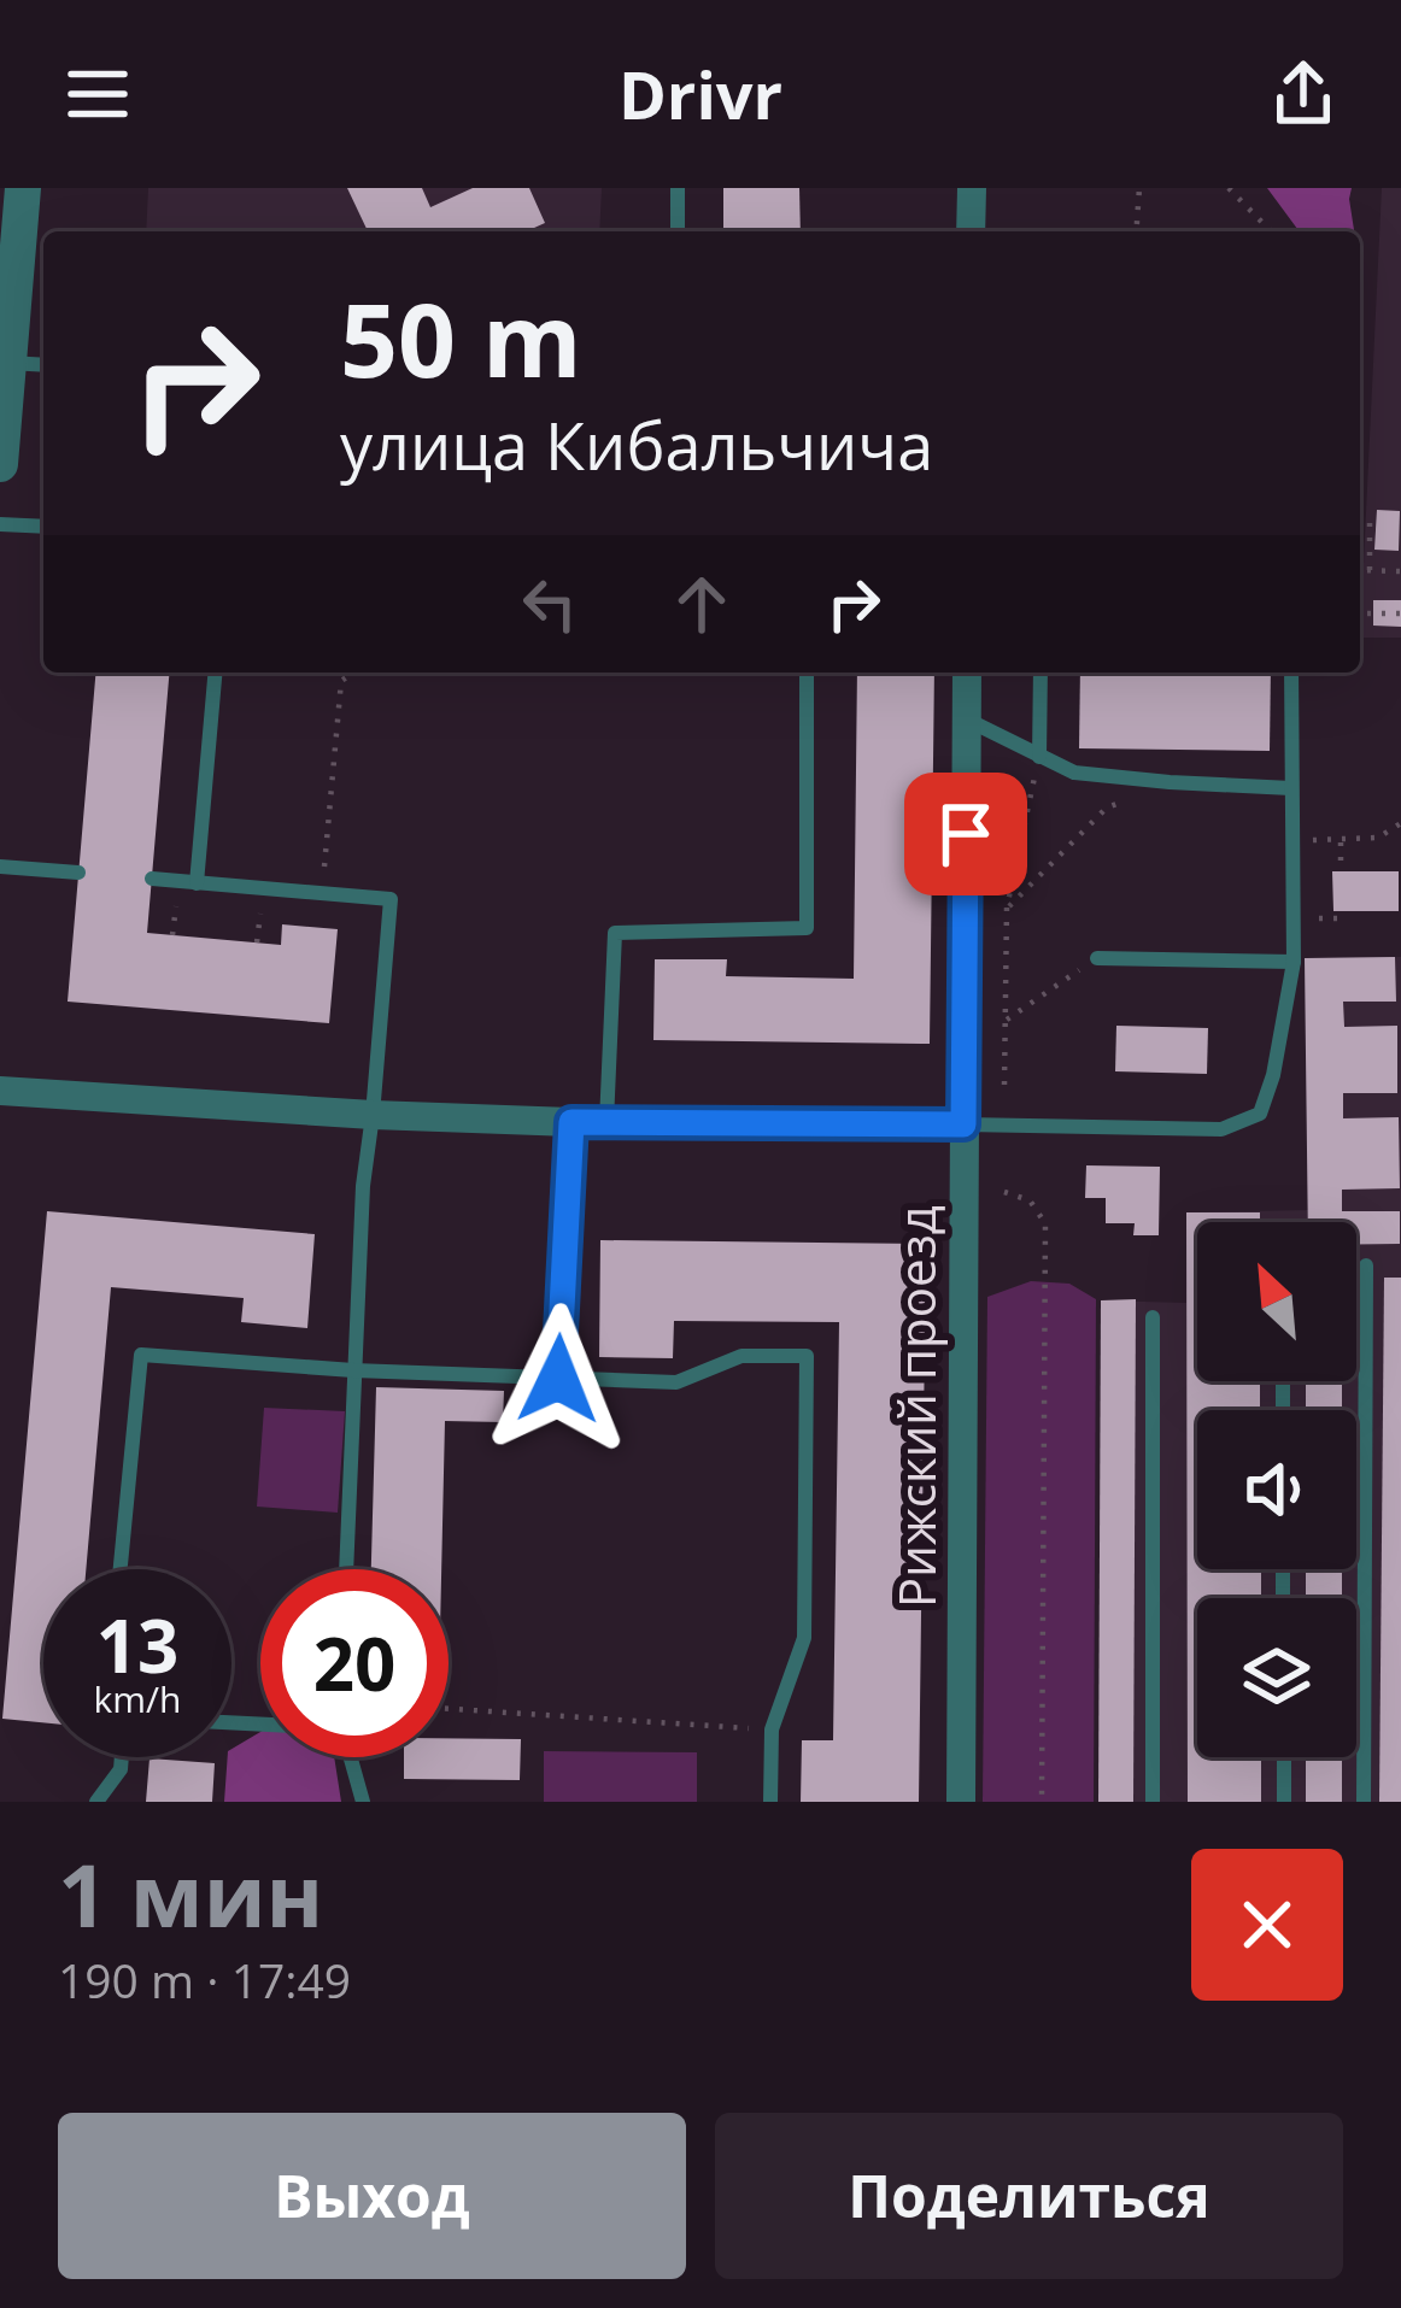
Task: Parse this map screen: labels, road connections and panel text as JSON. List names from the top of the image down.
{
  "streets": {
    "street": ["Рижский проезд"]
  },
  "north": "top left",
  "page": {
    "header": "Drivr",
    "turn": ["50 m", "улица Кибальчича"],
    "speed": "13 km/h",
    "limit": "20",
    "heading": ["1 мин", "190 m · 17:49"],
    "buttons": ["Выход", "Поделиться"]
  }
}
